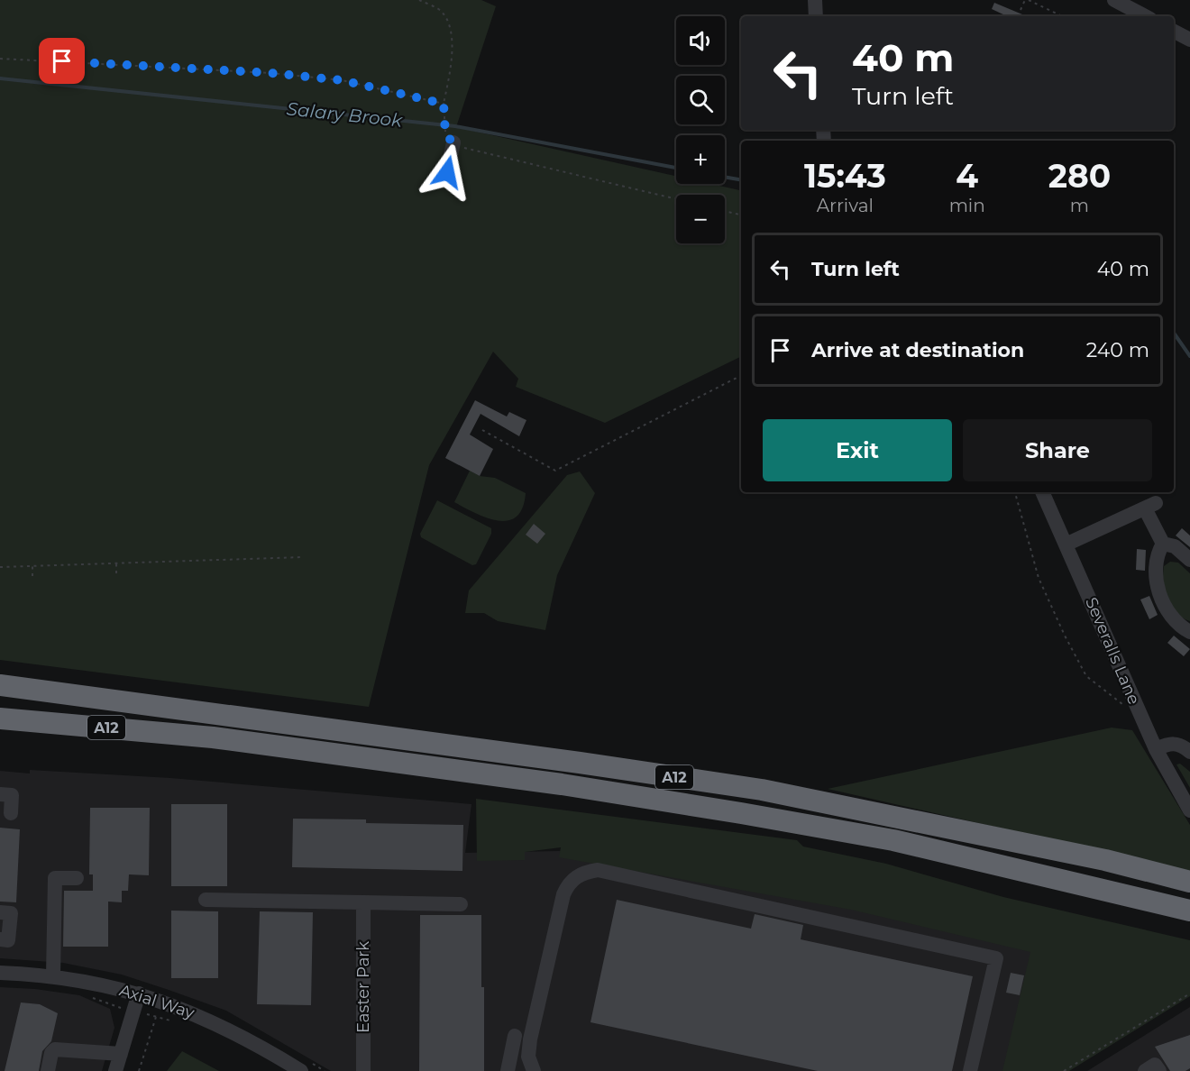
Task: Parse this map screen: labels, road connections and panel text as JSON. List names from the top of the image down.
{
  "streets": {
    "highway": ["A12"],
    "street": ["Severalls Lane", "Easter Park", "Axial Way"]
  },
  "water": ["Salary Brook"],
  "page": {
    "map_buttons": ["+", "−"],
    "turn": ["40 m", "Turn left"],
    "eta": [
      "15:43",
      "Arrival",
      "4",
      "min",
      "280",
      "m"
    ],
    "list": [
      {
        "name": "Turn left",
        "value": "40 m"
      },
      {
        "name": "Arrive at destination",
        "value": "240 m"
      }
    ],
    "buttons": ["Exit", "Share"]
  }
}
